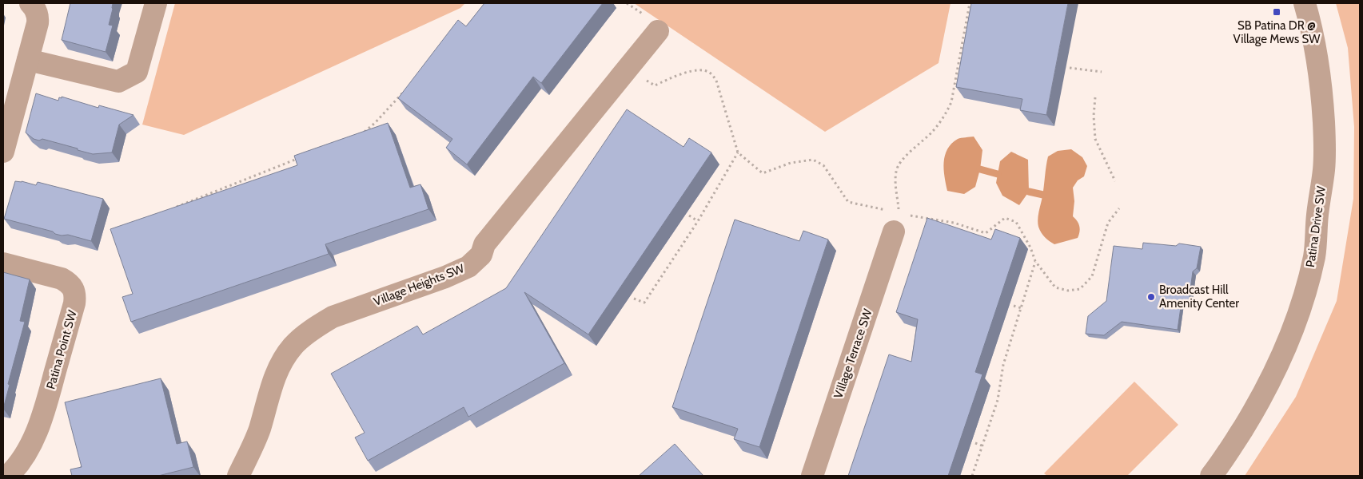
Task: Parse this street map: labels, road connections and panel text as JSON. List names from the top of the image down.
{
  "streets": {
    "street": [
      "Patina Drive SW",
      "Village Heights SW",
      "Patina Point SW",
      "Village Terrace SW"
    ]
  },
  "places": {
    "transit": ["SB Patina DR @ Village Mews SW"],
    "other": ["Broadcast Hill Amenity Center"]
  }
}
